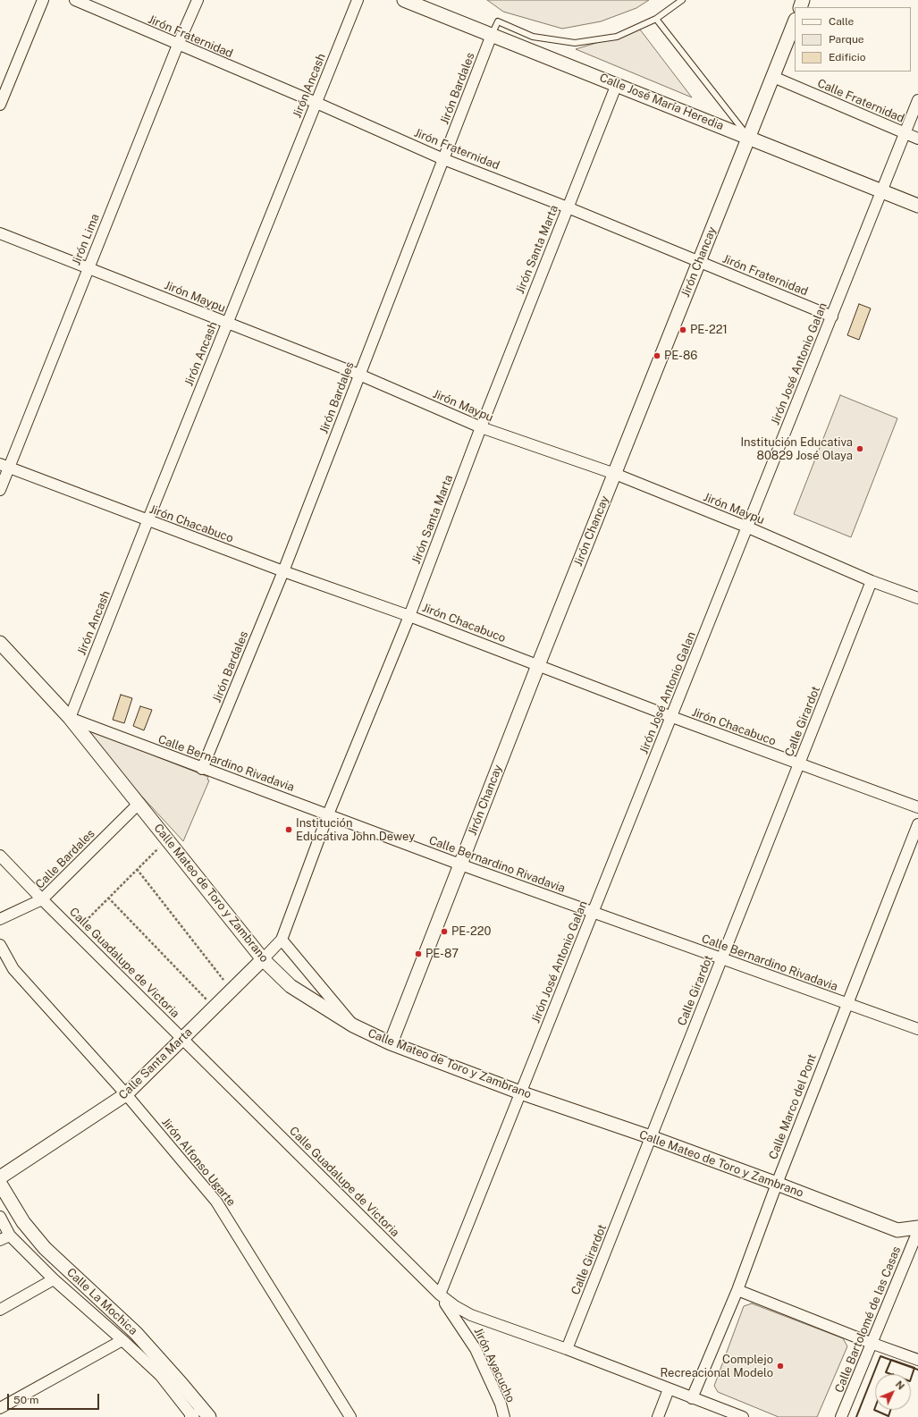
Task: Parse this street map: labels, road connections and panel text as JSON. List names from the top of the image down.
{
  "streets": {
    "street": [
      "Jirón Fraternidad",
      "Jirón Ancash",
      "Jirón Bardales",
      "Calle Fraternidad",
      "Calle José María Heredia",
      "Jirón Lima",
      "Jirón Santa Marta",
      "Jirón Chancay",
      "Jirón Maypu",
      "Jirón José Antonio Galan",
      "Jirón Chacabuco",
      "Calle Girardot",
      "Calle Bernardino Rivadavia",
      "Calle Bardales",
      "Calle Mateo de Toro y Zambrano",
      "Calle Guadalupe de Victoria",
      "Calle Santa Marta",
      "Calle Marco del Pont",
      "Jirón Alfonso Ugarte",
      "Calle La Mochica",
      "Calle Bartolomé de las Casas",
      "Jirón Ayacucho"
    ]
  },
  "crossings": [
    ["Jirón Fraternidad", "Jirón Ancash"],
    ["Jirón Fraternidad", "Jirón Bardales"],
    ["Jirón Fraternidad", "Jirón Lima"],
    ["Jirón Fraternidad", "Jirón Santa Marta"],
    ["Jirón Fraternidad", "Jirón Chancay"],
    ["Jirón Fraternidad", "Jirón José Antonio Galan"],
    ["Jirón Ancash", "Jirón Maypu"],
    ["Jirón Ancash", "Jirón Chacabuco"],
    ["Jirón Ancash", "Calle Bernardino Rivadavia"],
    ["Jirón Ancash", "Calle Mateo de Toro y Zambrano"],
    ["Jirón Bardales", "Calle José María Heredia"],
    ["Jirón Bardales", "Jirón Maypu"],
    ["Jirón Bardales", "Jirón Chacabuco"],
    ["Jirón Bardales", "Calle Bernardino Rivadavia"],
    ["Calle Fraternidad", "Jirón Chancay"],
    ["Calle Fraternidad", "Jirón José Antonio Galan"],
    ["Calle José María Heredia", "Jirón Santa Marta"],
    ["Calle José María Heredia", "Jirón Chancay"],
    ["Calle José María Heredia", "Jirón José Antonio Galan"],
    ["Jirón Lima", "Jirón Maypu"],
    ["Jirón Lima", "Jirón Chacabuco"],
    ["Jirón Santa Marta", "Jirón Maypu"],
    ["Jirón Santa Marta", "Jirón Chacabuco"],
    ["Jirón Santa Marta", "Calle Bernardino Rivadavia"],
    ["Jirón Santa Marta", "Calle Mateo de Toro y Zambrano"],
    ["Jirón Santa Marta", "Calle Santa Marta"],
    ["Jirón Chancay", "Jirón Maypu"],
    ["Jirón Chancay", "Jirón Chacabuco"],
    ["Jirón Chancay", "Calle Bernardino Rivadavia"],
    ["Jirón Chancay", "Calle Mateo de Toro y Zambrano"],
    ["Jirón Maypu", "Jirón José Antonio Galan"],
    ["Jirón Maypu", "Calle Girardot"],
    ["Jirón José Antonio Galan", "Jirón Chacabuco"],
    ["Jirón José Antonio Galan", "Calle Bernardino Rivadavia"],
    ["Jirón José Antonio Galan", "Calle Mateo de Toro y Zambrano"],
    ["Jirón José Antonio Galan", "Calle Guadalupe de Victoria"],
    ["Jirón José Antonio Galan", "Jirón Ayacucho"],
    ["Jirón Chacabuco", "Calle Girardot"],
    ["Calle Girardot", "Calle Bernardino Rivadavia"],
    ["Calle Girardot", "Calle Mateo de Toro y Zambrano"],
    ["Calle Girardot", "Calle Guadalupe de Victoria"],
    ["Calle Bernardino Rivadavia", "Calle Mateo de Toro y Zambrano"],
    ["Calle Bernardino Rivadavia", "Calle Marco del Pont"],
    ["Calle Bardales", "Calle Mateo de Toro y Zambrano"],
    ["Calle Bardales", "Calle Guadalupe de Victoria"],
    ["Calle Mateo de Toro y Zambrano", "Calle Santa Marta"],
    ["Calle Mateo de Toro y Zambrano", "Calle Marco del Pont"],
    ["Calle Guadalupe de Victoria", "Calle Santa Marta"],
    ["Calle Guadalupe de Victoria", "Calle Marco del Pont"],
    ["Calle Guadalupe de Victoria", "Jirón Ayacucho"],
    ["Calle Santa Marta", "Jirón Alfonso Ugarte"]
  ],
  "places": [
    "PE-221",
    "PE-86",
    "Institución Educativa 80829 José Olaya",
    "Institución Educativa John Dewey",
    "PE-220",
    "PE-87",
    "Complejo Recreacional Modelo"
  ],
  "legend": ["Calle", "Parque", "Edificio"],
  "scale_bar": "50 m",
  "north": "top right"
}
